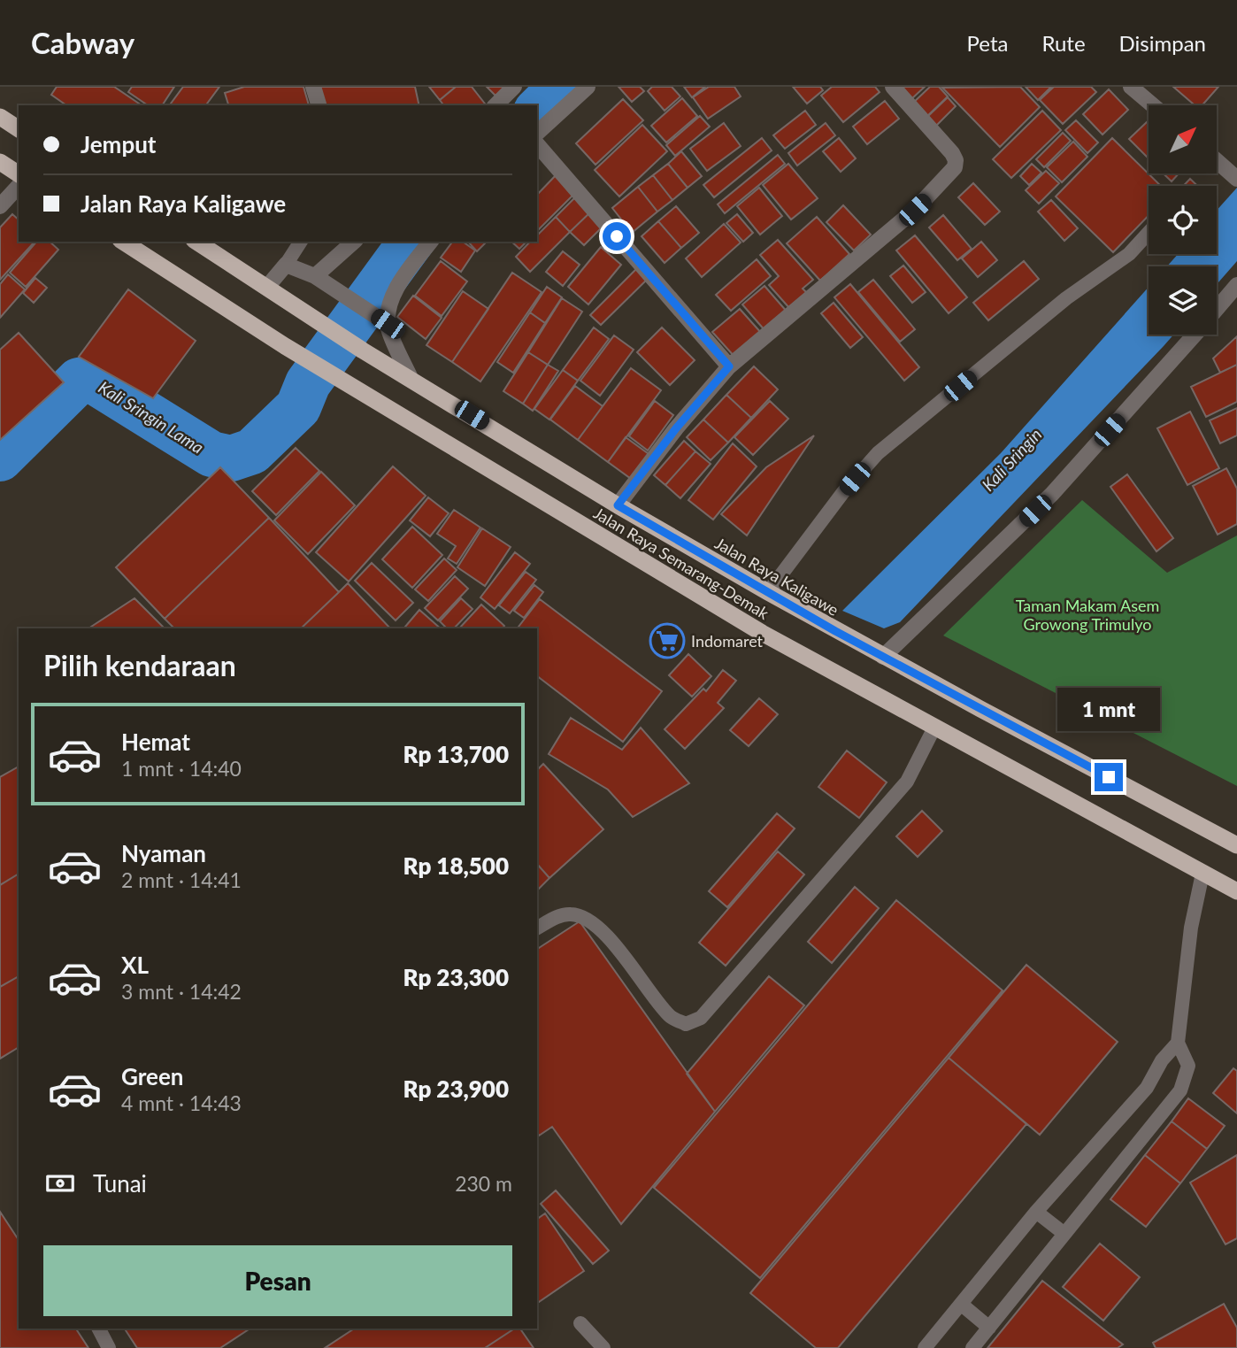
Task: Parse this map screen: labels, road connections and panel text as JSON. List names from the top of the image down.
{
  "streets": {
    "highway": ["Jalan Raya Semarang-Demak", "Jalan Raya Kaligawe"]
  },
  "water": ["Kali Sringin Lama", "Kali Sringin"],
  "parks": ["Taman Makam Asem Growong Trimulyo"],
  "places": {
    "supermarket": ["Indomaret"]
  },
  "north": "top right",
  "page": {
    "header": "Cabway",
    "nav": ["Peta", "Rute", "Disimpan"],
    "banner": ["Jemput", "Jalan Raya Kaligawe"],
    "heading": "Pilih kendaraan",
    "bubble": "1 mnt",
    "list": [
      {
        "name": "Hemat",
        "note": "1 mnt · 14:40",
        "value": "Rp 13,700"
      },
      {
        "name": "Nyaman",
        "note": "2 mnt · 14:41",
        "value": "Rp 18,500"
      },
      {
        "name": "XL",
        "note": "3 mnt · 14:42",
        "value": "Rp 23,300"
      },
      {
        "name": "Green",
        "note": "4 mnt · 14:43",
        "value": "Rp 23,900"
      }
    ],
    "pay": ["Tunai", "230 m"],
    "buttons": "Pesan"
  }
}
